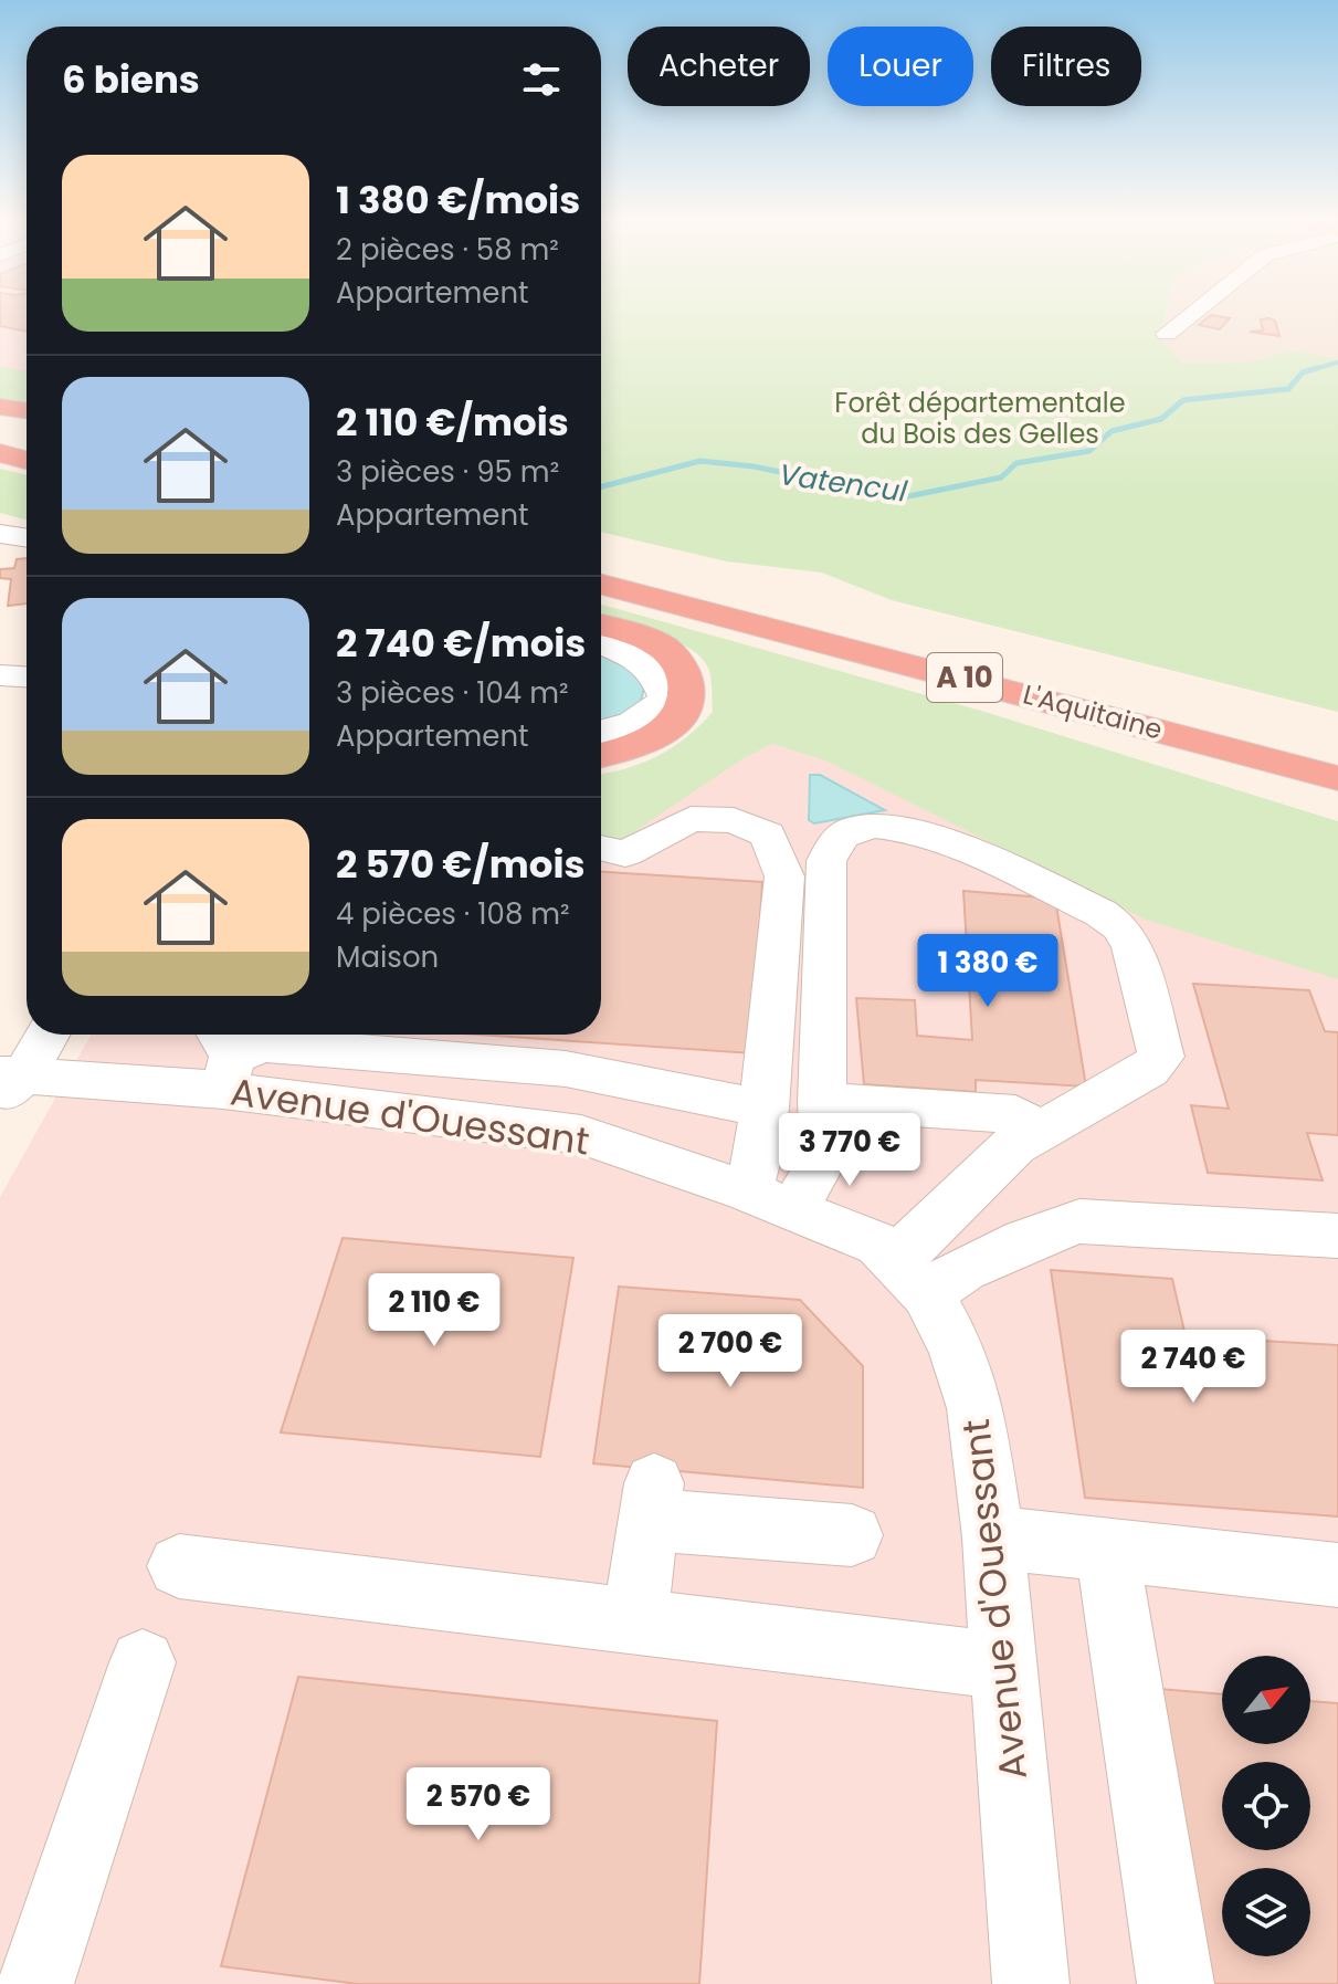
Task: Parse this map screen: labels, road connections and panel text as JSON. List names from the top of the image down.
{
  "streets": {
    "highway": ["A 10", "L'Aquitaine"],
    "street": ["Avenue d'Ouessant"]
  },
  "water": ["Vatencul"],
  "parks": ["Forêt départementale du Bois des Gelles"],
  "north": "top right",
  "page": {
    "chip": ["Acheter", "Louer", "Filtres"],
    "heading": "6 biens",
    "list": [
      {
        "name": "1 380 €/mois",
        "note": "2 pièces · 58 m² · Appartement"
      },
      {
        "name": "2 110 €/mois",
        "note": "3 pièces · 95 m² · Appartement"
      },
      {
        "name": "2 740 €/mois",
        "note": "3 pièces · 104 m² · Appartement"
      },
      {
        "name": "2 570 €/mois",
        "note": "4 pièces · 108 m² · Maison"
      }
    ],
    "price": [
      "1 380 €",
      "3 770 €",
      "2 110 €",
      "2 700 €",
      "2 740 €",
      "2 570 €"
    ]
  }
}
